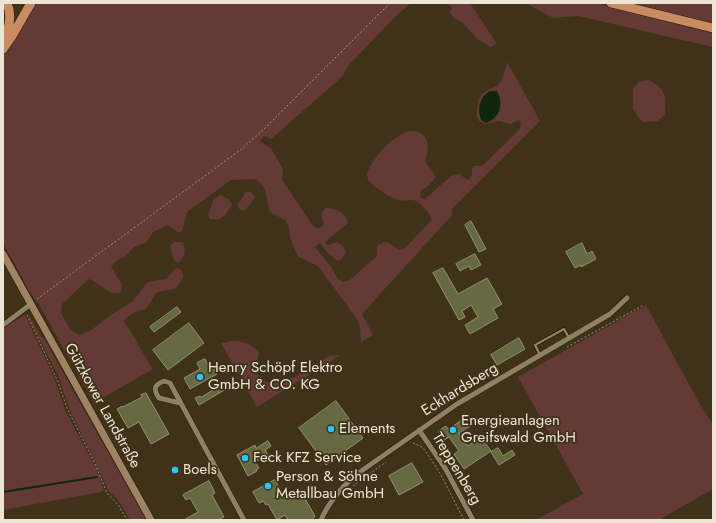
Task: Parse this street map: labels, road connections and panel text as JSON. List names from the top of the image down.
{
  "streets": {
    "main road": ["Gützkower Landstraße"],
    "street": ["Eckhardsberg", "Treppenberg"]
  },
  "crossings": [
    ["Eckhardsberg", "Treppenberg"]
  ],
  "places": [
    "Henry Schöpf Elektro GmbH & CO. KG",
    "Elements",
    "Energieanlagen Greifswald GmbH",
    "Feck KFZ Service",
    "Boels",
    "Person & Söhne Metallbau GmbH"
  ]
}
